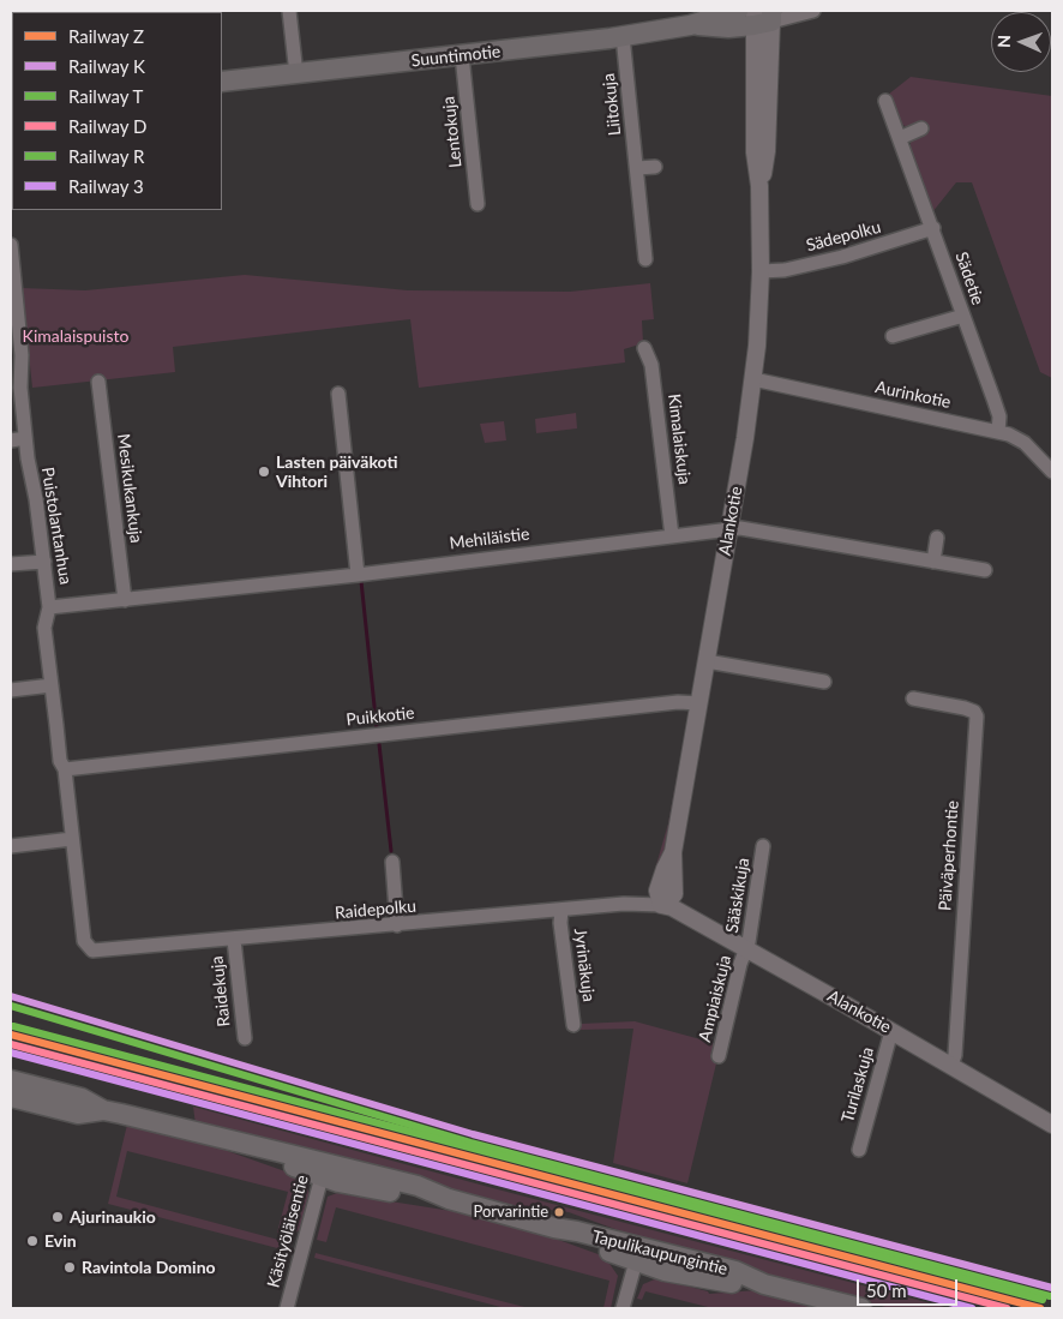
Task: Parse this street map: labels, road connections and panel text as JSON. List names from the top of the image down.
{
  "streets": {
    "main road": ["Suuntimotie", "Tapulikaupungintie"],
    "street": [
      "Liitokuja",
      "Lentokuja",
      "Sädepolku",
      "Sädetie",
      "Aurinkotie",
      "Kimalaiskuja",
      "Mesikukankuja",
      "Alankotie",
      "Puistolantanhua",
      "Mehiläistie",
      "Puikkotie",
      "Päiväperhontie",
      "Sääskikuja",
      "Raidepolku",
      "Jyrinäkuja",
      "Raidekuja",
      "Ampiaiskuja",
      "Turilaskuja",
      "Käsityöläisentie"
    ]
  },
  "crossings": [
    ["Suuntimotie", "Liitokuja"],
    ["Suuntimotie", "Lentokuja"],
    ["Suuntimotie", "Alankotie"],
    ["Sädepolku", "Sädetie"],
    ["Sädepolku", "Alankotie"],
    ["Sädetie", "Aurinkotie"],
    ["Aurinkotie", "Alankotie"],
    ["Kimalaiskuja", "Mehiläistie"],
    ["Mesikukankuja", "Mehiläistie"],
    ["Alankotie", "Mehiläistie"],
    ["Alankotie", "Puikkotie"],
    ["Alankotie", "Päiväperhontie"],
    ["Alankotie", "Sääskikuja"],
    ["Alankotie", "Raidepolku"],
    ["Alankotie", "Ampiaiskuja"],
    ["Alankotie", "Turilaskuja"],
    ["Puistolantanhua", "Mehiläistie"],
    ["Puistolantanhua", "Puikkotie"],
    ["Puistolantanhua", "Raidepolku"],
    ["Sääskikuja", "Ampiaiskuja"],
    ["Raidepolku", "Jyrinäkuja"],
    ["Raidepolku", "Raidekuja"],
    ["Käsityöläisentie", "Tapulikaupungintie"]
  ],
  "parks": ["Kimalaispuisto"],
  "places": [
    "Lasten päiväkoti Vihtori",
    "Porvarintie",
    "Ajurinaukio",
    "Evin",
    "Ravintola Domino"
  ],
  "lines": [
    "rail line K",
    "rail line T",
    "rail line R",
    "rail line Z",
    "rail line D",
    "rail line 3"
  ],
  "legend": [
    "Railway Z",
    "Railway K",
    "Railway T",
    "Railway D",
    "Railway R",
    "Railway 3"
  ],
  "scale_bar": "50 m",
  "north": "left"
}
